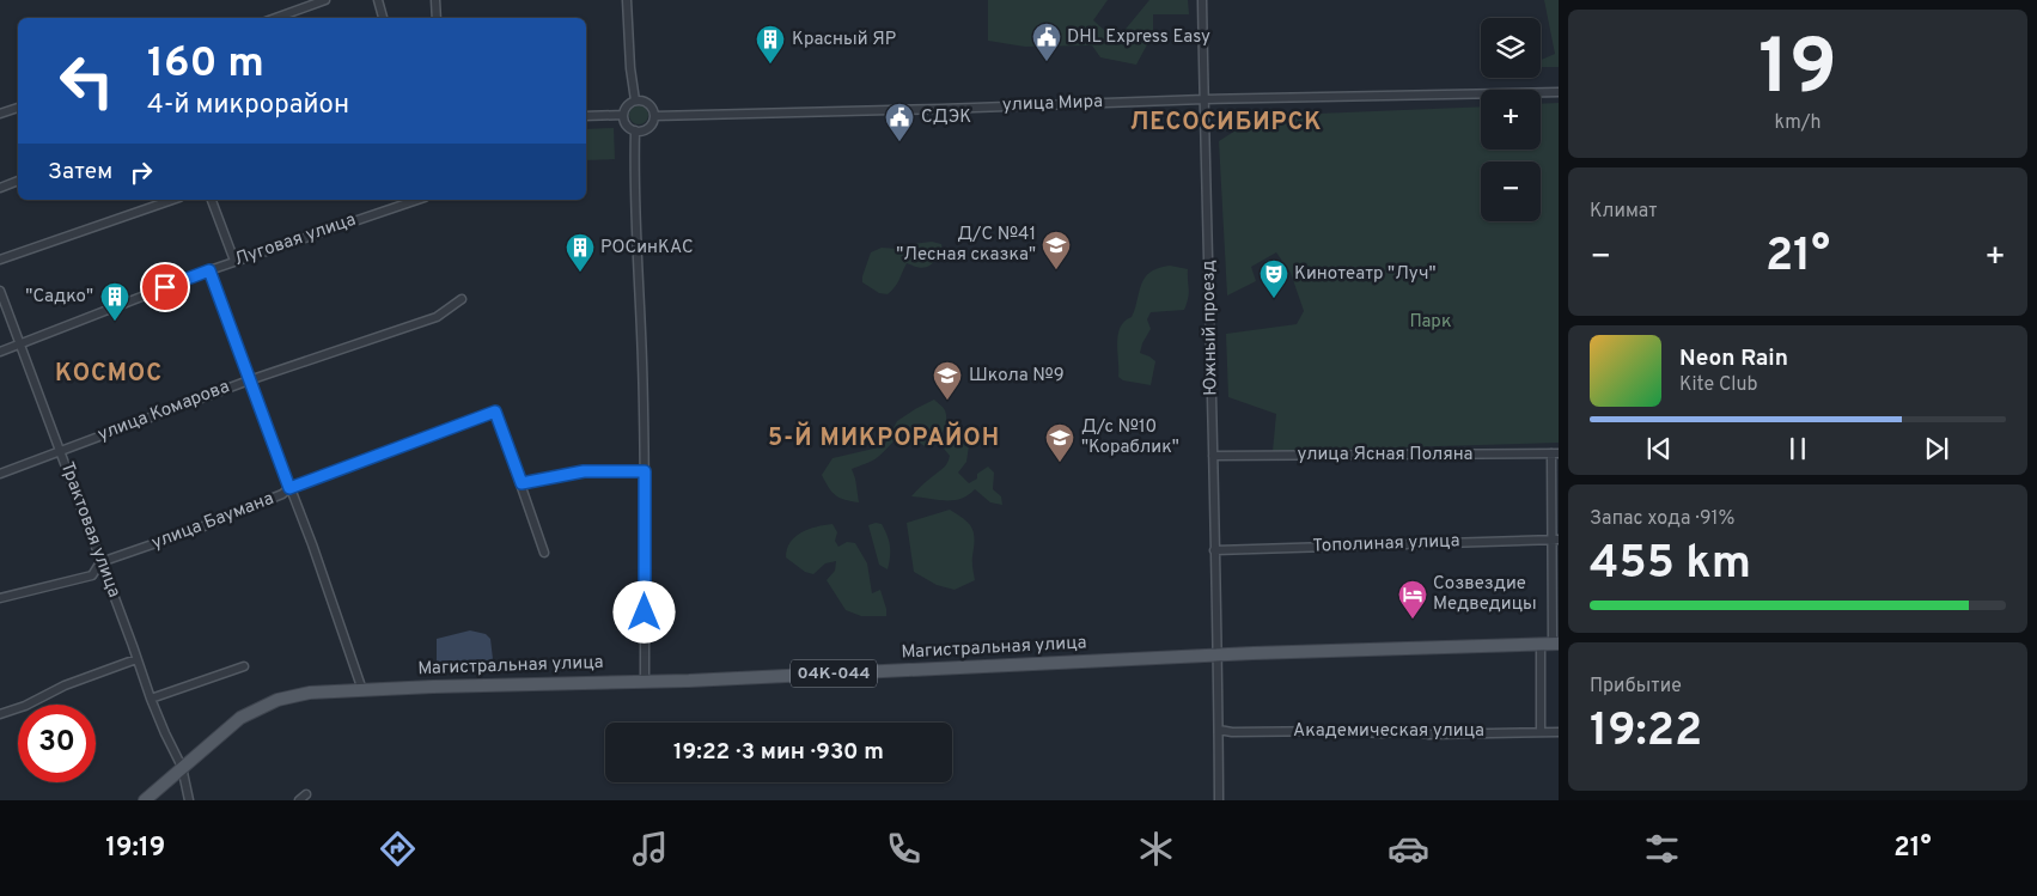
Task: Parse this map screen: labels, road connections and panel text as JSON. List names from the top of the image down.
{
  "streets": {
    "main road": ["Магистральная улица", "04К-044"],
    "street": [
      "улица Мира",
      "Луговая улица",
      "Южный проезд",
      "улица Комарова",
      "улица Ясная Поляна",
      "улица Баумана",
      "Трактовая улица",
      "Тополиная улица",
      "Академическая улица"
    ]
  },
  "crossings": [
    ["улица Мира", "Южный проезд"],
    ["Луговая улица", "Трактовая улица"],
    ["Южный проезд", "улица Ясная Поляна"],
    ["Южный проезд", "Тополиная улица"],
    ["Южный проезд", "Магистральная улица"],
    ["Южный проезд", "Академическая улица"],
    ["улица Комарова", "Трактовая улица"],
    ["улица Баумана", "Трактовая улица"],
    ["Трактовая улица", "Магистральная улица"]
  ],
  "districts": ["ЛЕСОСИБИРСК", "КОСМОС", "5-Й МИКРОРАЙОН"],
  "parks": ["Парк"],
  "places": {
    "public building": ["DHL Express Easy", "СДЭК"],
    "building": ["Красный ЯР", "РОСинКАС", "\"Садко\""],
    "school or university": ["Д/С №41 \"Лесная сказка\"", "Школа №9", "Д/с №10 \"Кораблик\""],
    "theatre": ["Кинотеатр \"Луч\""],
    "hotel": ["Созвездие Медведицы"]
  },
  "page": {
    "tile": [
      ["19", "km/h"],
      "Климат",
      ["Запас хода · 91%", "455 km"],
      ["Прибытие", "19:22"]
    ],
    "map_buttons": ["+", "−"],
    "turn": ["160 m", "4-й микрорайон"],
    "then": "Затем",
    "heat": ["−", "21°", "+"],
    "song": ["Neon Rain", "Kite Club"],
    "limit": "30",
    "trip": "19:22 · 3 мин · 930 m",
    "tabs": ["19:19", "21°"]
  }
}
